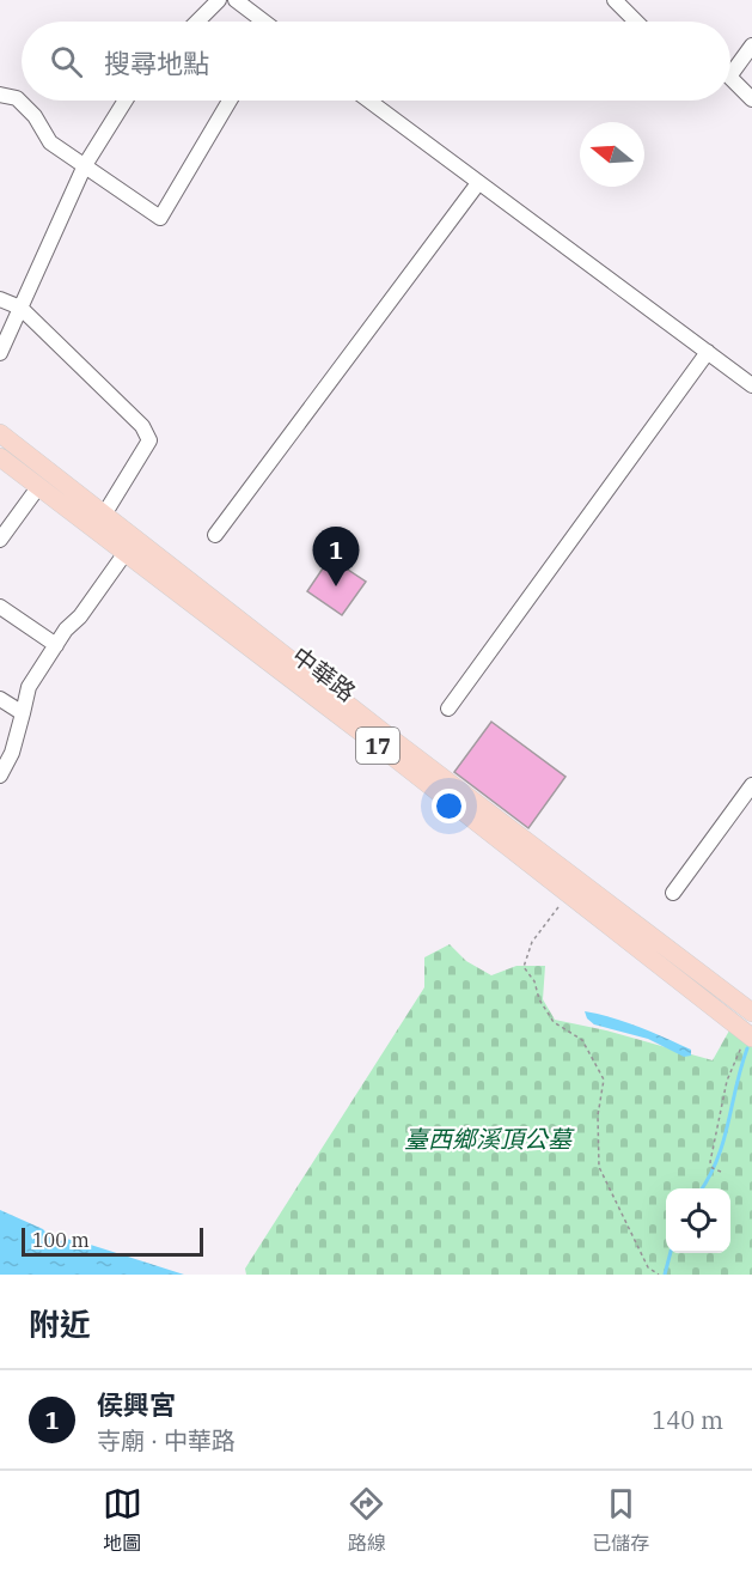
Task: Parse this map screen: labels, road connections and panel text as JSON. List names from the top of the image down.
{
  "streets": {
    "main road": ["中華路", "17"]
  },
  "parks": ["臺西鄉溪頂公墓"],
  "scale_bar": "100 m",
  "north": "left",
  "page": {
    "search": "搜尋地點",
    "pins": "1",
    "scale": "100 m",
    "heading": "附近",
    "list": [
      {
        "mark": "1",
        "name": "侯興宮",
        "note": "寺廟 · 中華路",
        "value": "140 m"
      }
    ],
    "nav": ["地圖", "路線", "已儲存"]
  }
}
